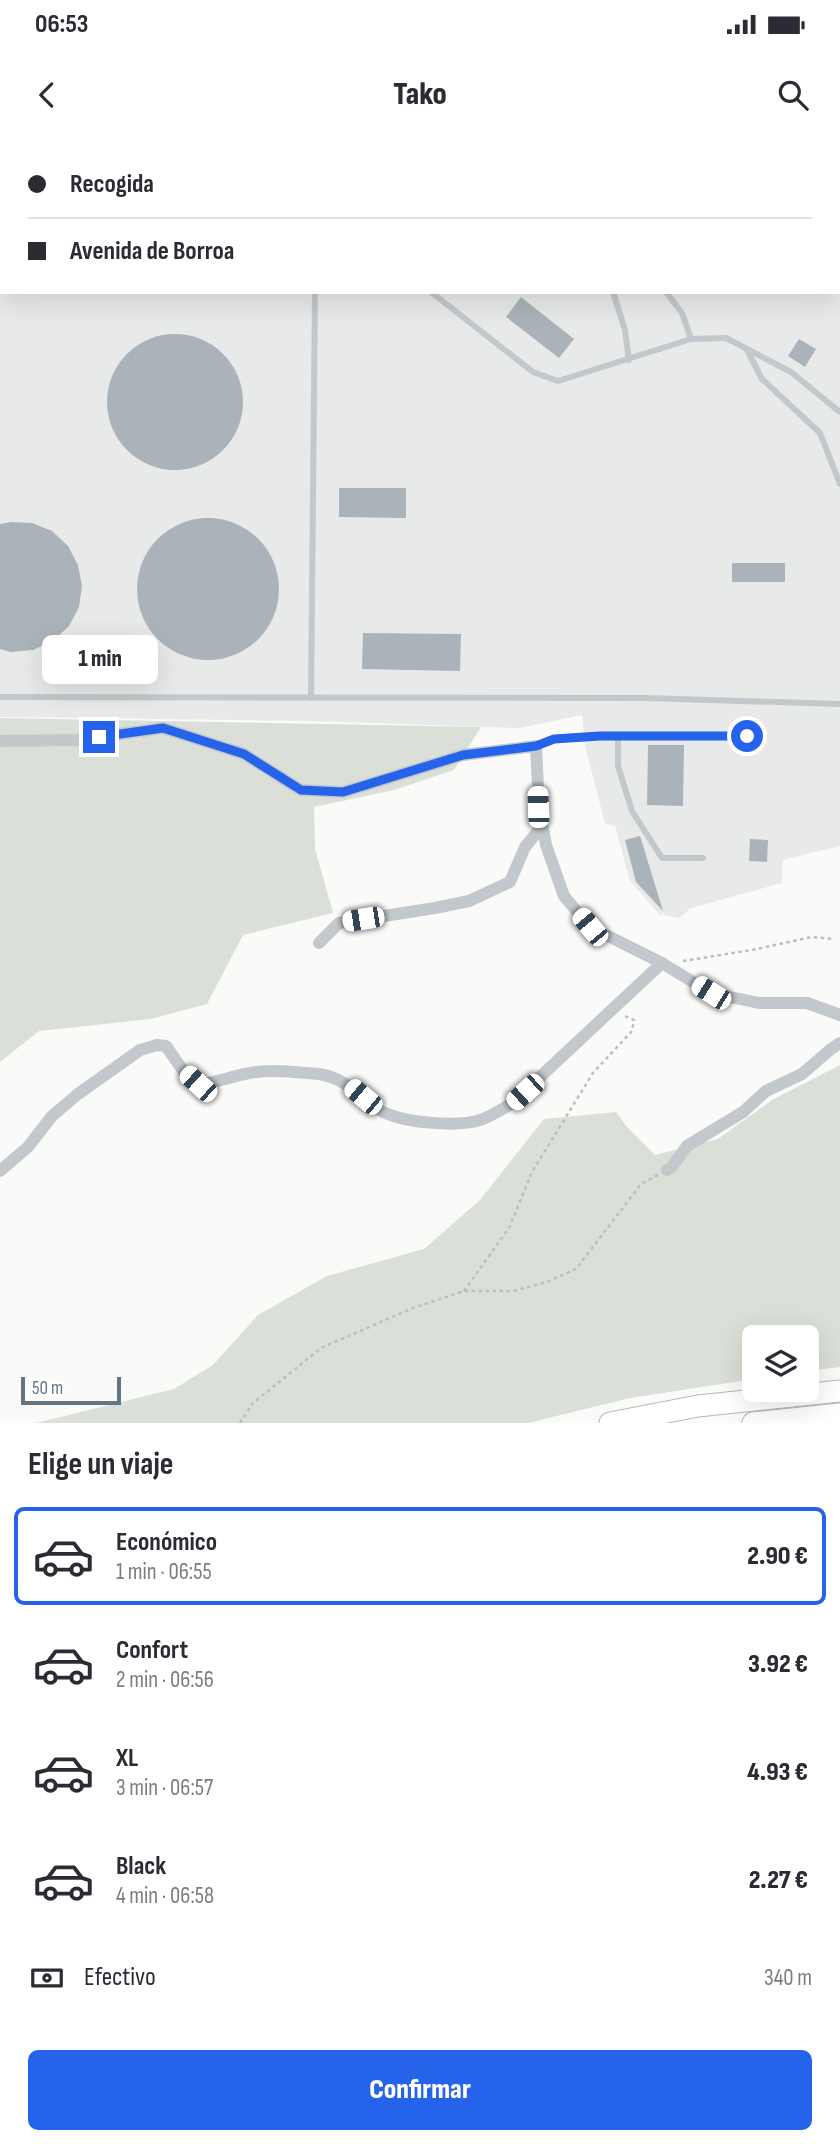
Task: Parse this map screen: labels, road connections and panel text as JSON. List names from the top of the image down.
{
  "scale_bar": "50 m",
  "page": {
    "status": "06:53",
    "header": "Tako",
    "banner": ["Recogida", "Avenida de Borroa"],
    "bubble": "1 min",
    "scale": "50 m",
    "heading": "Elige un viaje",
    "list": [
      {
        "name": "Económico",
        "note": "1 min · 06:55",
        "value": "2.90 €"
      },
      {
        "name": "Confort",
        "note": "2 min · 06:56",
        "value": "3.92 €"
      },
      {
        "name": "XL",
        "note": "3 min · 06:57",
        "value": "4.93 €"
      },
      {
        "name": "Black",
        "note": "4 min · 06:58",
        "value": "2.27 €"
      }
    ],
    "pay": ["Efectivo", "340 m"],
    "buttons": "Confirmar"
  }
}
